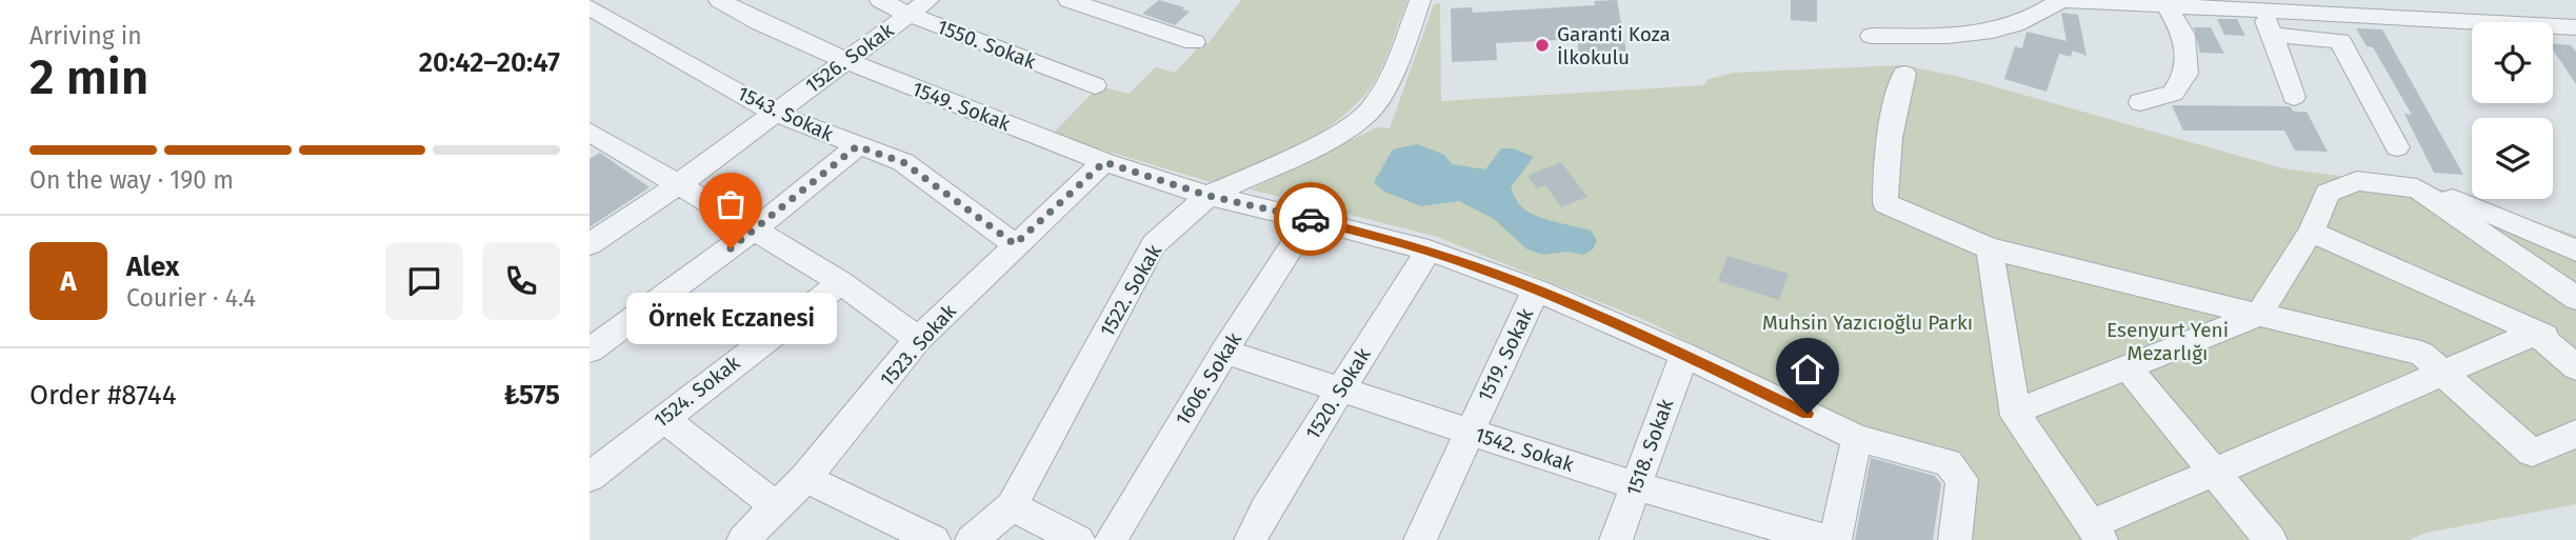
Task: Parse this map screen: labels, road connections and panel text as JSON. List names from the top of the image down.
{
  "streets": {
    "street": [
      "1550. Sokak",
      "1526. Sokak",
      "1549. Sokak",
      "1543. Sokak",
      "1522. Sokak",
      "1523. Sokak",
      "1519. Sokak",
      "1606. Sokak",
      "1524. Sokak",
      "1520. Sokak",
      "1518. Sokak",
      "1542. Sokak"
    ]
  },
  "crossings": [
    ["1550. Sokak", "1526. Sokak"],
    ["1526. Sokak", "1549. Sokak"],
    ["1526. Sokak", "1543. Sokak"],
    ["1549. Sokak", "1522. Sokak"],
    ["1549. Sokak", "1523. Sokak"],
    ["1549. Sokak", "1519. Sokak"],
    ["1549. Sokak", "1606. Sokak"],
    ["1549. Sokak", "1520. Sokak"],
    ["1549. Sokak", "1518. Sokak"],
    ["1543. Sokak", "1523. Sokak"],
    ["1519. Sokak", "1542. Sokak"],
    ["1606. Sokak", "1542. Sokak"],
    ["1520. Sokak", "1542. Sokak"],
    ["1518. Sokak", "1542. Sokak"]
  ],
  "parks": ["Muhsin Yazıcıoğlu Parkı", "Esenyurt Yeni Mezarlığı"],
  "places": ["Garanti Koza İlkokulu", "Örnek Eczanesi"],
  "page": {
    "heading": ["2 min", "Arriving in", "20:42–20:47"],
    "panel": [
      "Alex",
      "Courier · 4.4",
      "Order #8744",
      "₺575"
    ],
    "bar": "On the way · 190 m",
    "round": "A",
    "bubble": "Örnek Eczanesi"
  }
}
